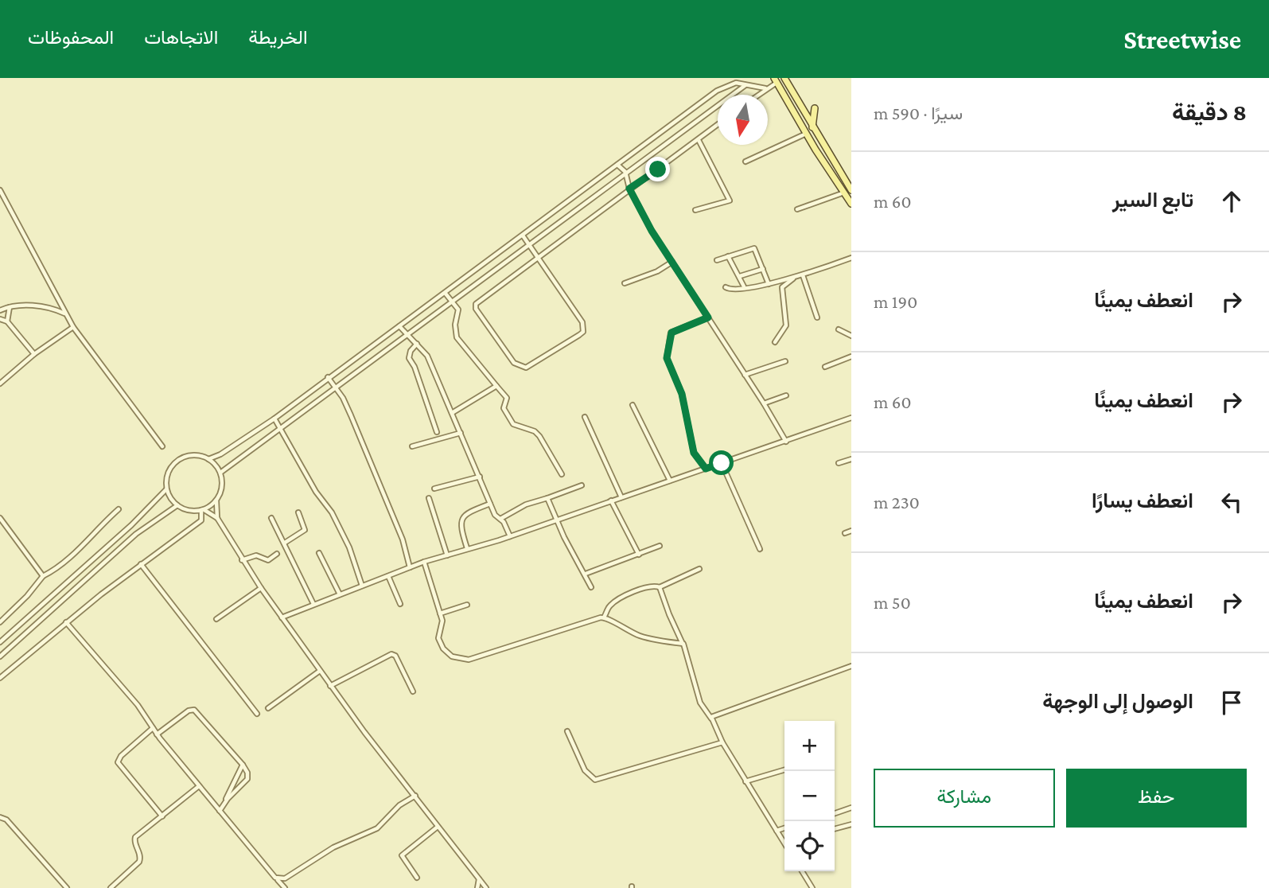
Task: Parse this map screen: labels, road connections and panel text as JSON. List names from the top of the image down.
{
  "north": "bottom",
  "page": {
    "header": "Streetwise",
    "nav": ["الخريطة", "الاتجاهات", "المحفوظات"],
    "heading": ["8 دقيقة", "سيرًا · 590 m"],
    "list": [
      ["تابع السير", "60 m"],
      ["انعطف يمينًا", "190 m"],
      ["انعطف يمينًا", "60 m"],
      ["انعطف يسارًا", "230 m"],
      ["انعطف يمينًا", "50 m"],
      "الوصول إلى الوجهة"
    ],
    "map_buttons": ["+", "−"],
    "buttons": ["حفظ", "مشاركة"]
  }
}
